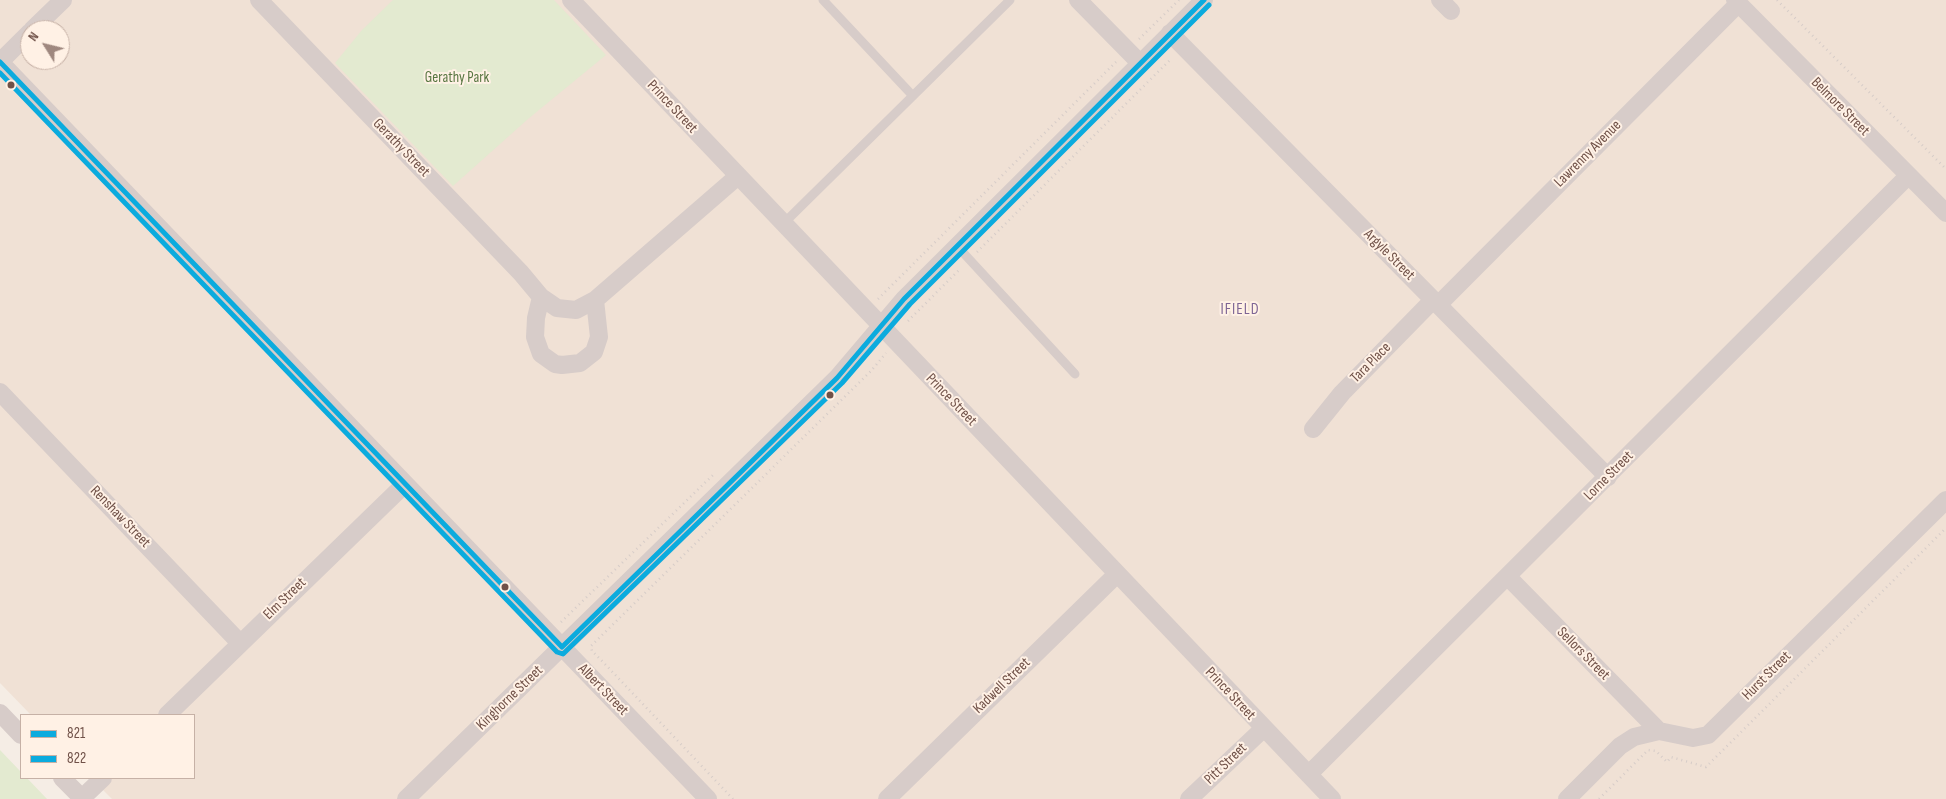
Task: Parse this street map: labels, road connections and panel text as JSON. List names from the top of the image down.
{
  "streets": {
    "street": [
      "Prince Street",
      "Belmore Street",
      "Gerathy Street",
      "Lawrenny Avenue",
      "Argyle Street",
      "Tara Place",
      "Lorne Street",
      "Renshaw Street",
      "Elm Street",
      "Sellors Street",
      "Hurst Street",
      "Kadwell Street",
      "Albert Street",
      "Kinghorne Street",
      "Pitt Street"
    ]
  },
  "crossings": [
    ["Prince Street", "Gerathy Street"],
    ["Prince Street", "Lorne Street"],
    ["Prince Street", "Kadwell Street"],
    ["Prince Street", "Kinghorne Street"],
    ["Prince Street", "Pitt Street"],
    ["Belmore Street", "Lawrenny Avenue"],
    ["Belmore Street", "Lorne Street"],
    ["Lawrenny Avenue", "Argyle Street"],
    ["Lawrenny Avenue", "Tara Place"],
    ["Argyle Street", "Tara Place"],
    ["Argyle Street", "Lorne Street"],
    ["Argyle Street", "Kinghorne Street"],
    ["Lorne Street", "Sellors Street"],
    ["Renshaw Street", "Elm Street"],
    ["Elm Street", "Albert Street"],
    ["Sellors Street", "Hurst Street"],
    ["Albert Street", "Kinghorne Street"]
  ],
  "districts": ["IFIELD"],
  "parks": ["Gerathy Park"],
  "lines": ["transit line 821", "transit line 822"],
  "legend": ["821", "822"],
  "north": "top left"
}
